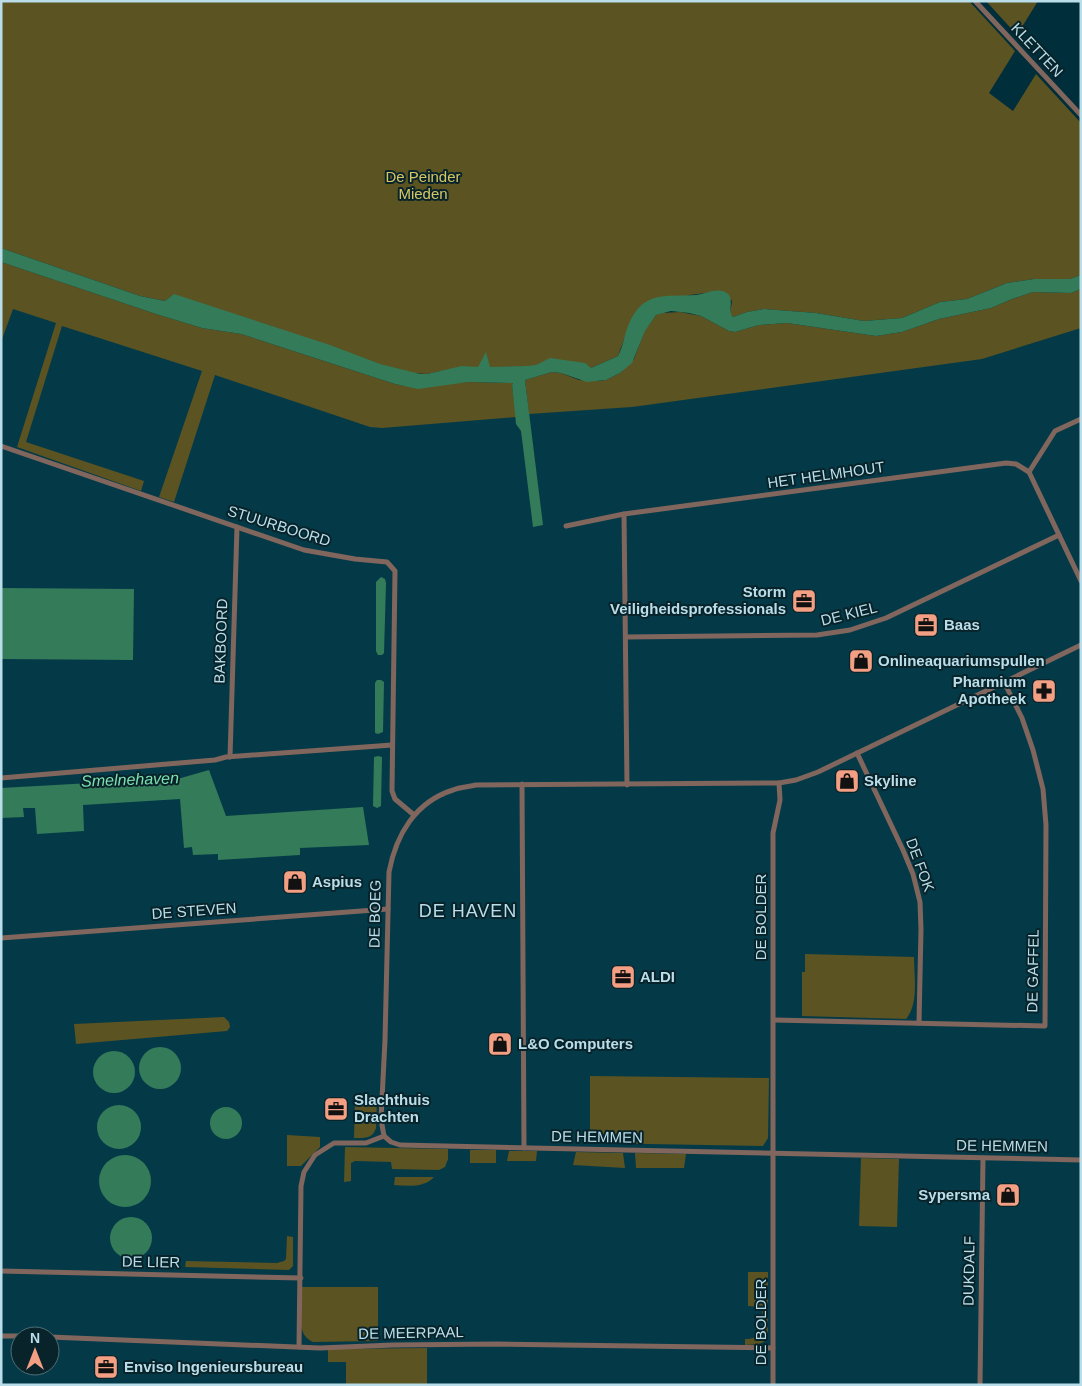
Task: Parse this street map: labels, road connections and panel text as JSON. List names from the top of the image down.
{
  "streets": {
    "street": [
      "KLETTEN",
      "HET HELMHOUT",
      "STUURBOORD",
      "DE KIEL",
      "BAKBOORD",
      "DE FOK",
      "DE STEVEN",
      "DE BOEG",
      "DE BOLDER",
      "DE GAFFEL",
      "DE HEMMEN",
      "DE LIER",
      "DUKDALF",
      "DE MEERPAAL"
    ]
  },
  "crossings": [
    ["STUURBOORD", "BAKBOORD"],
    ["STUURBOORD", "DE BOEG"],
    ["DE FOK", "DE GAFFEL"],
    ["DE STEVEN", "DE BOEG"],
    ["DE BOEG", "DE HEMMEN"],
    ["DE BOLDER", "DE GAFFEL"],
    ["DE BOLDER", "DE HEMMEN"],
    ["DE BOLDER", "DE MEERPAAL"],
    ["DE HEMMEN", "DUKDALF"]
  ],
  "districts": ["DE HAVEN"],
  "water": ["Smelnehaven"],
  "parks": ["De Peinder Mieden"],
  "places": {
    "office": [
      "Storm Veiligheidsprofessionals",
      "Baas",
      "ALDI",
      "Slachthuis Drachten",
      "Enviso Ingenieursbureau"
    ],
    "shop": [
      "Onlineaquariumspullen",
      "Skyline",
      "Aspius",
      "L&O Computers",
      "Sypersma"
    ],
    "pharmacy": ["Pharmium Apotheek"]
  },
  "north": "top"
}
